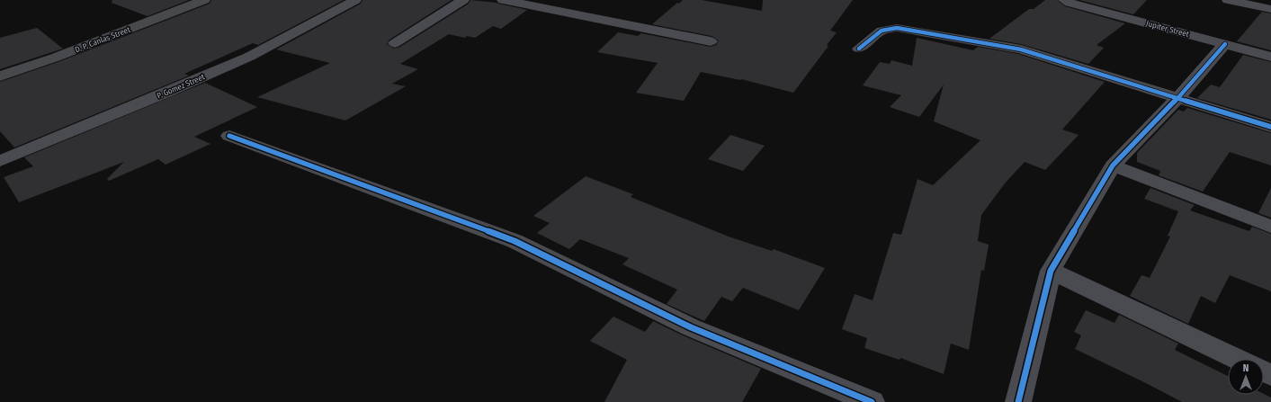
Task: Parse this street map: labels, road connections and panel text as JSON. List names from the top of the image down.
{
  "streets": {
    "main road": ["D. P. Canlas Street"],
    "street": ["Jupiter Street", "P. Gomez Street"]
  },
  "north": "top"
}
